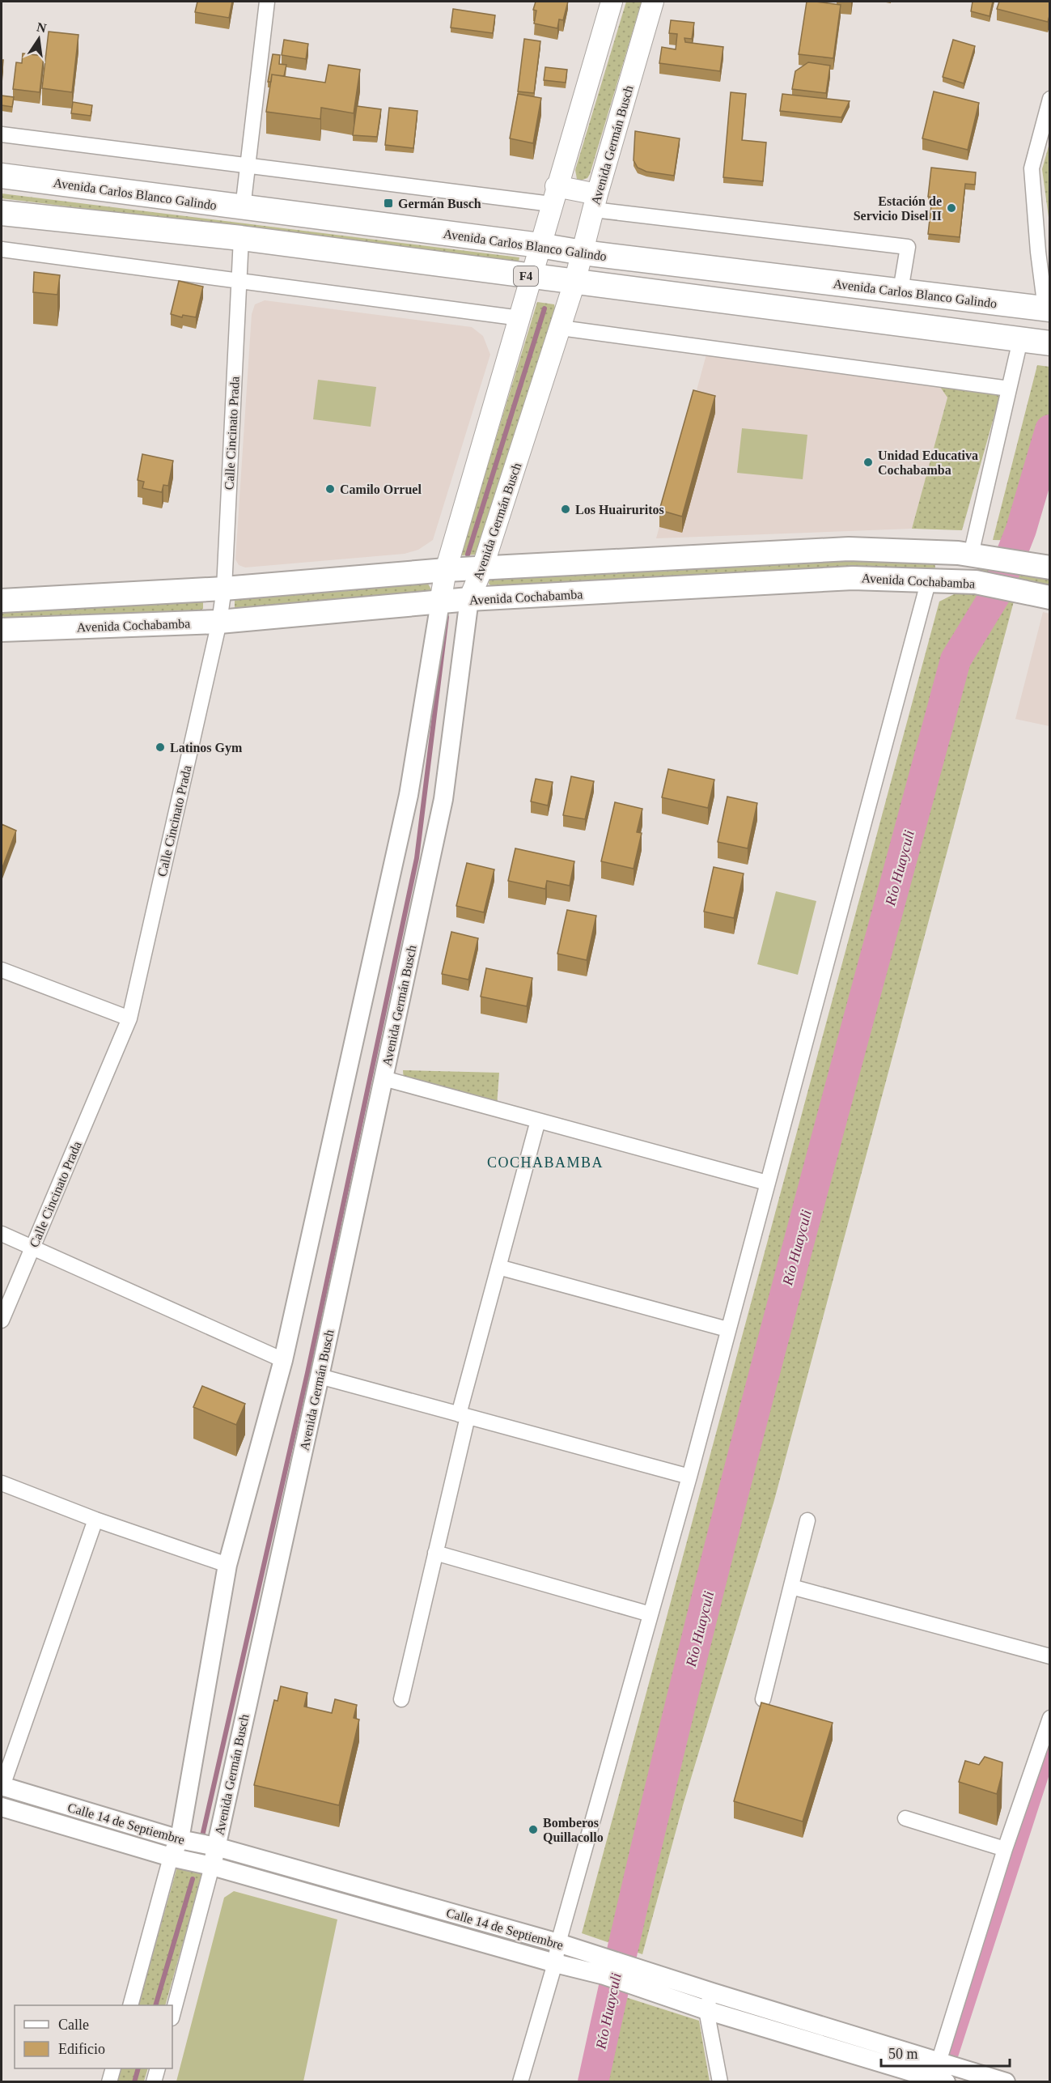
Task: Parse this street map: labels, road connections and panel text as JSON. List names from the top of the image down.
{
  "streets": {
    "highway": ["Avenida Carlos Blanco Galindo", "F4"],
    "main road": ["Avenida Germán Busch", "Avenida Cochabamba"],
    "street": ["Calle Cincinato Prada", "Calle 14 de Septiembre"]
  },
  "crossings": [
    ["Avenida Germán Busch", "Avenida Carlos Blanco Galindo"],
    ["Avenida Germán Busch", "F4"],
    ["Avenida Germán Busch", "Avenida Cochabamba"],
    ["Avenida Germán Busch", "Calle 14 de Septiembre"],
    ["F4", "Calle Cincinato Prada"],
    ["Calle Cincinato Prada", "Avenida Cochabamba"]
  ],
  "districts": ["COCHABAMBA"],
  "water": ["Río Huayculi"],
  "places": {
    "transit": ["Germán Busch"],
    "other": [
      "Estación de Servicio Disel II",
      "Unidad Educativa Cochabamba",
      "Camilo Orruel",
      "Los Huairuritos",
      "Latinos Gym",
      "Bomberos Quillacollo"
    ]
  },
  "legend": ["Calle", "Edificio"],
  "scale_bar": "50 m",
  "north": "top"
}
